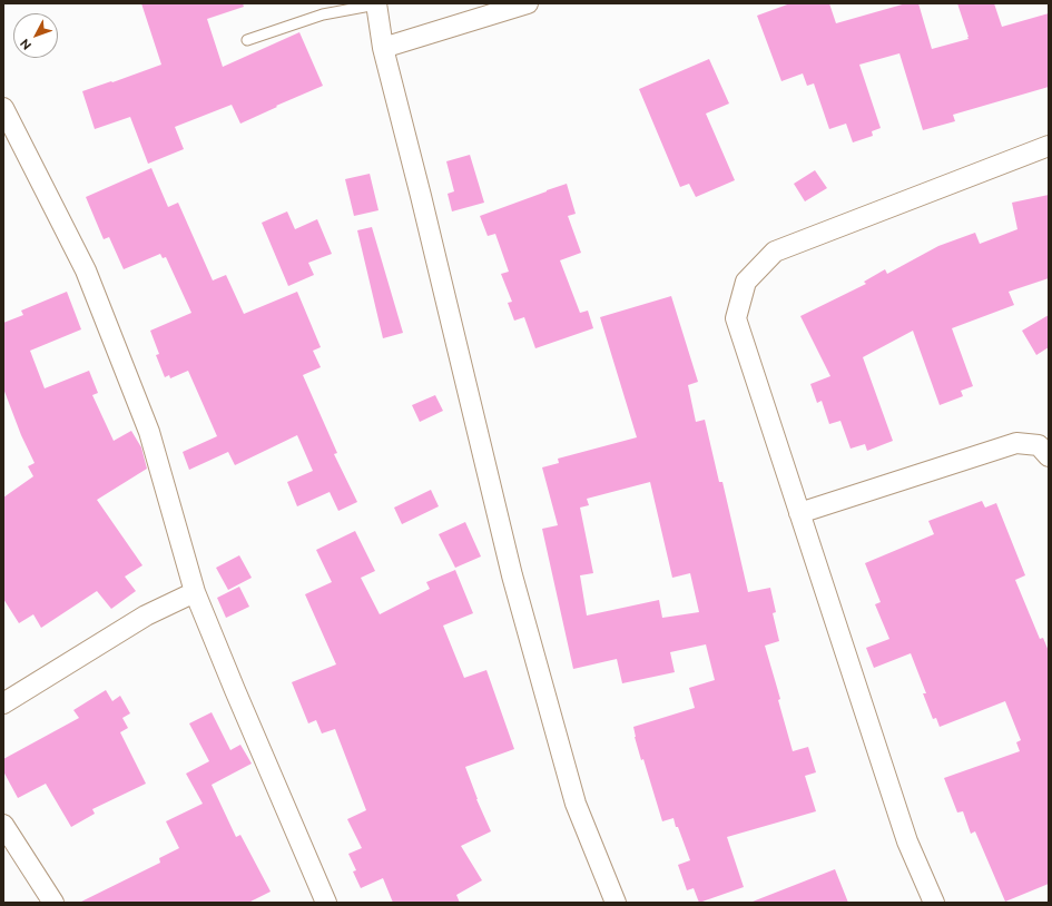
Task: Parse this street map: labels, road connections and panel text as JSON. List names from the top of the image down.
{
  "north": "bottom left"
}
